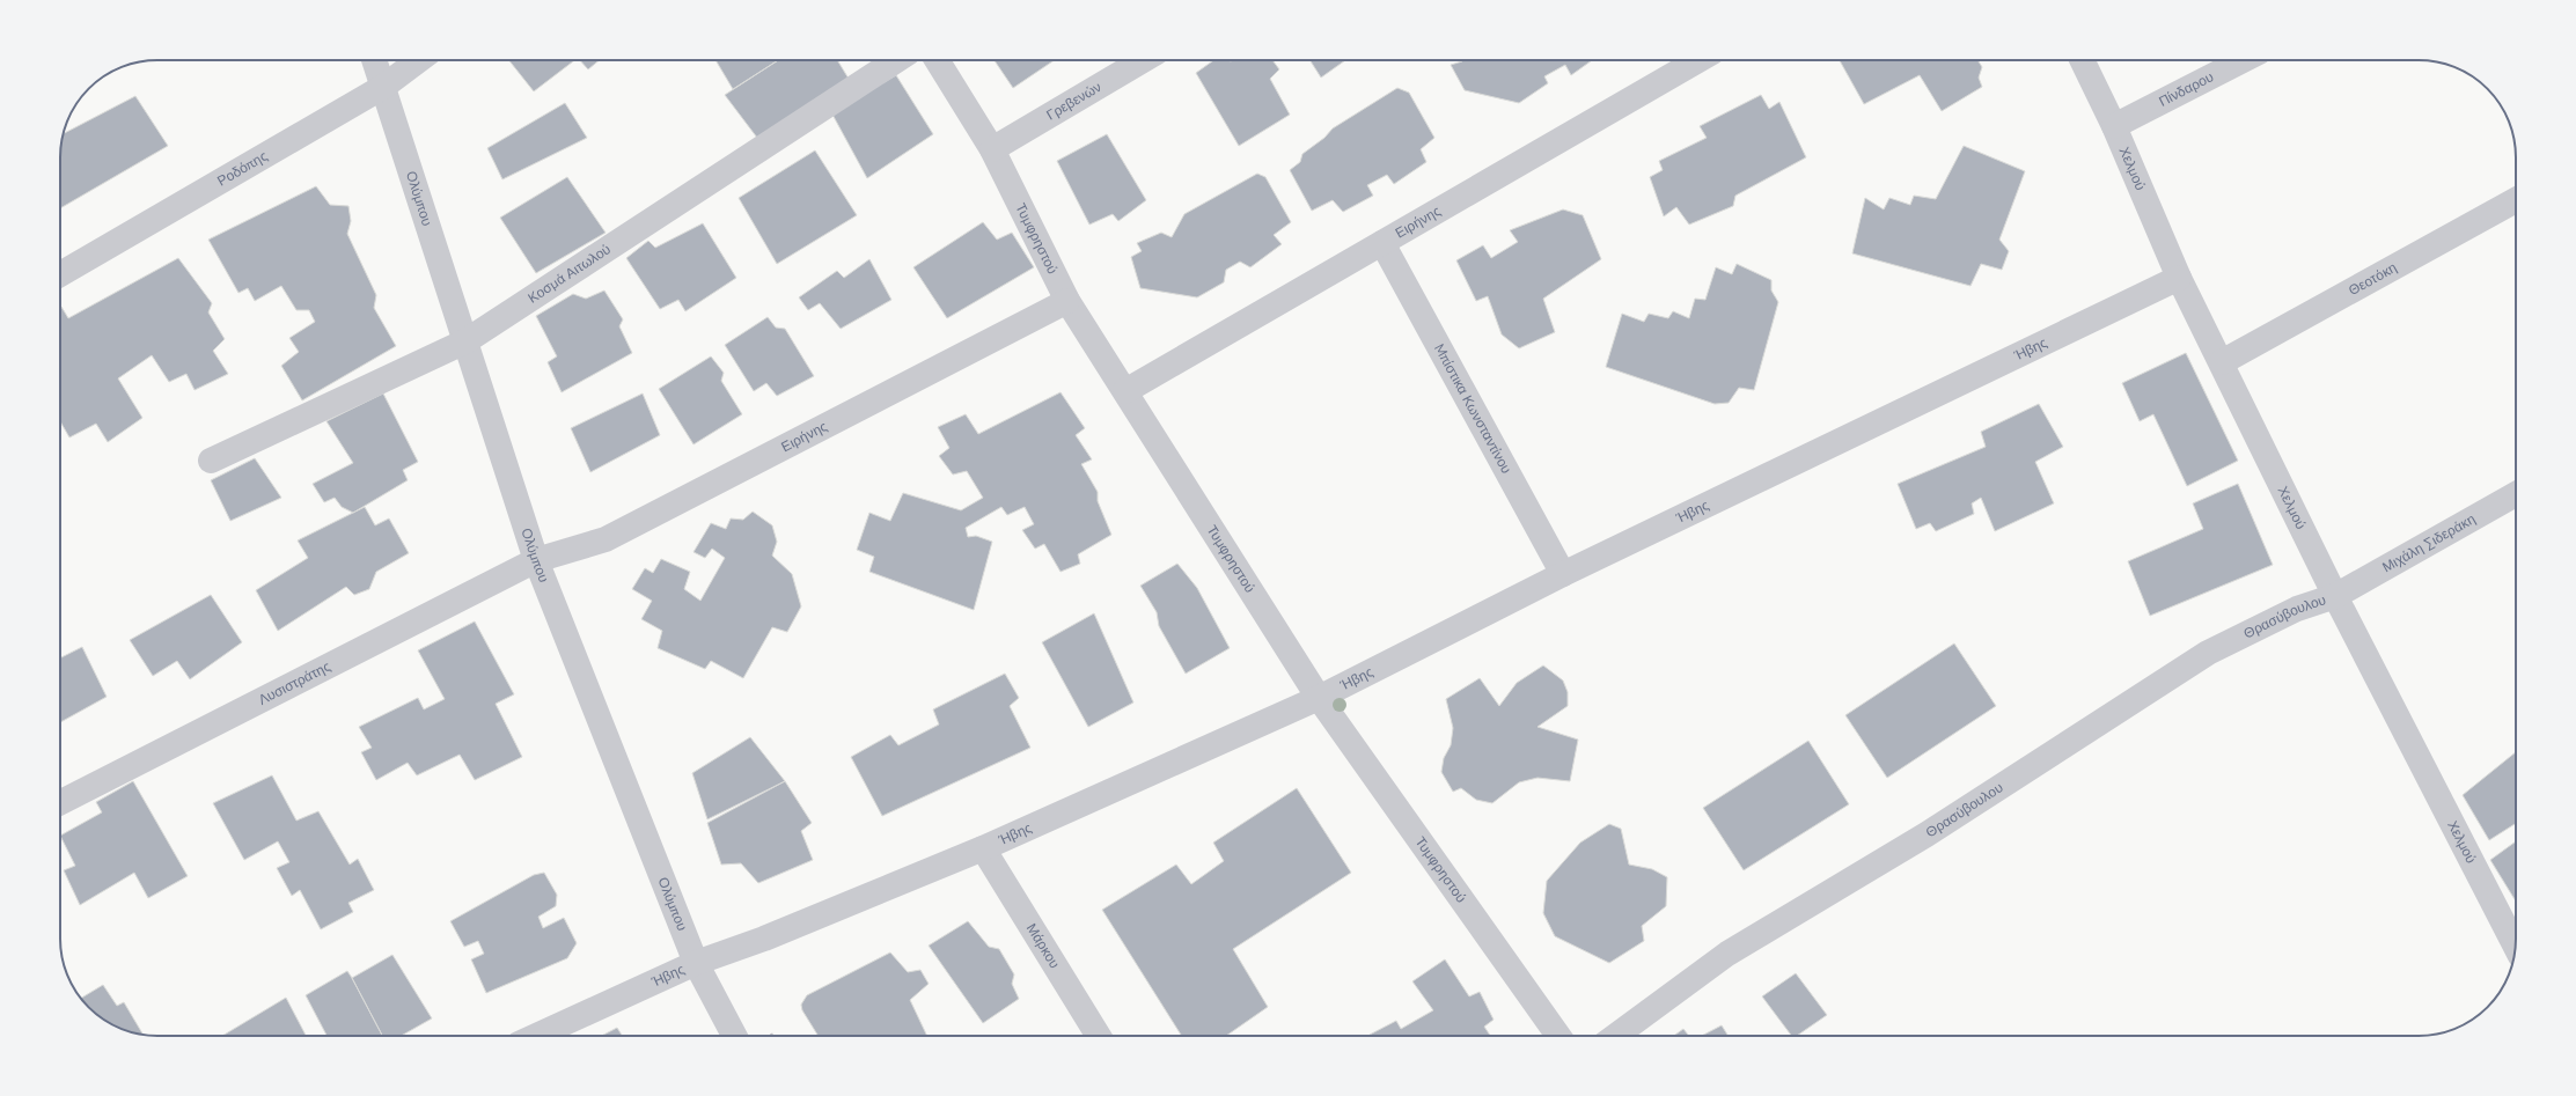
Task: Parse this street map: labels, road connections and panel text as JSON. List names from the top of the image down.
{
  "streets": {
    "street": [
      "Πίνδαρου",
      "Γρεβενών",
      "Ροδόπης",
      "Χελμού",
      "Ολύμπου",
      "Ειρήνης",
      "Τυμφρηστού",
      "Κοσμά Αιτωλού",
      "Θεοτόκη",
      "Ήβης",
      "Mπίστικα Κωνσταντίνου",
      "Μιχάλη Σιδεράκη",
      "Θρασύβουλου",
      "Λυσιστράτης",
      "Μάρκου"
    ]
  },
  "crossings": [
    ["Πίνδαρου", "Χελμού"],
    ["Γρεβενών", "Τυμφρηστού"],
    ["Ροδόπης", "Ολύμπου"],
    ["Χελμού", "Θεοτόκη"],
    ["Χελμού", "Ήβης"],
    ["Χελμού", "Μιχάλη Σιδεράκη"],
    ["Χελμού", "Θρασύβουλου"],
    ["Ολύμπου", "Ειρήνης"],
    ["Ολύμπου", "Κοσμά Αιτωλού"],
    ["Ολύμπου", "Ήβης"],
    ["Ολύμπου", "Λυσιστράτης"],
    ["Ειρήνης", "Τυμφρηστού"],
    ["Ειρήνης", "Mπίστικα Κωνσταντίνου"],
    ["Ειρήνης", "Λυσιστράτης"],
    ["Τυμφρηστού", "Ήβης"],
    ["Ήβης", "Mπίστικα Κωνσταντίνου"],
    ["Ήβης", "Μάρκου"],
    ["Μιχάλη Σιδεράκη", "Θρασύβουλου"]
  ]
}
